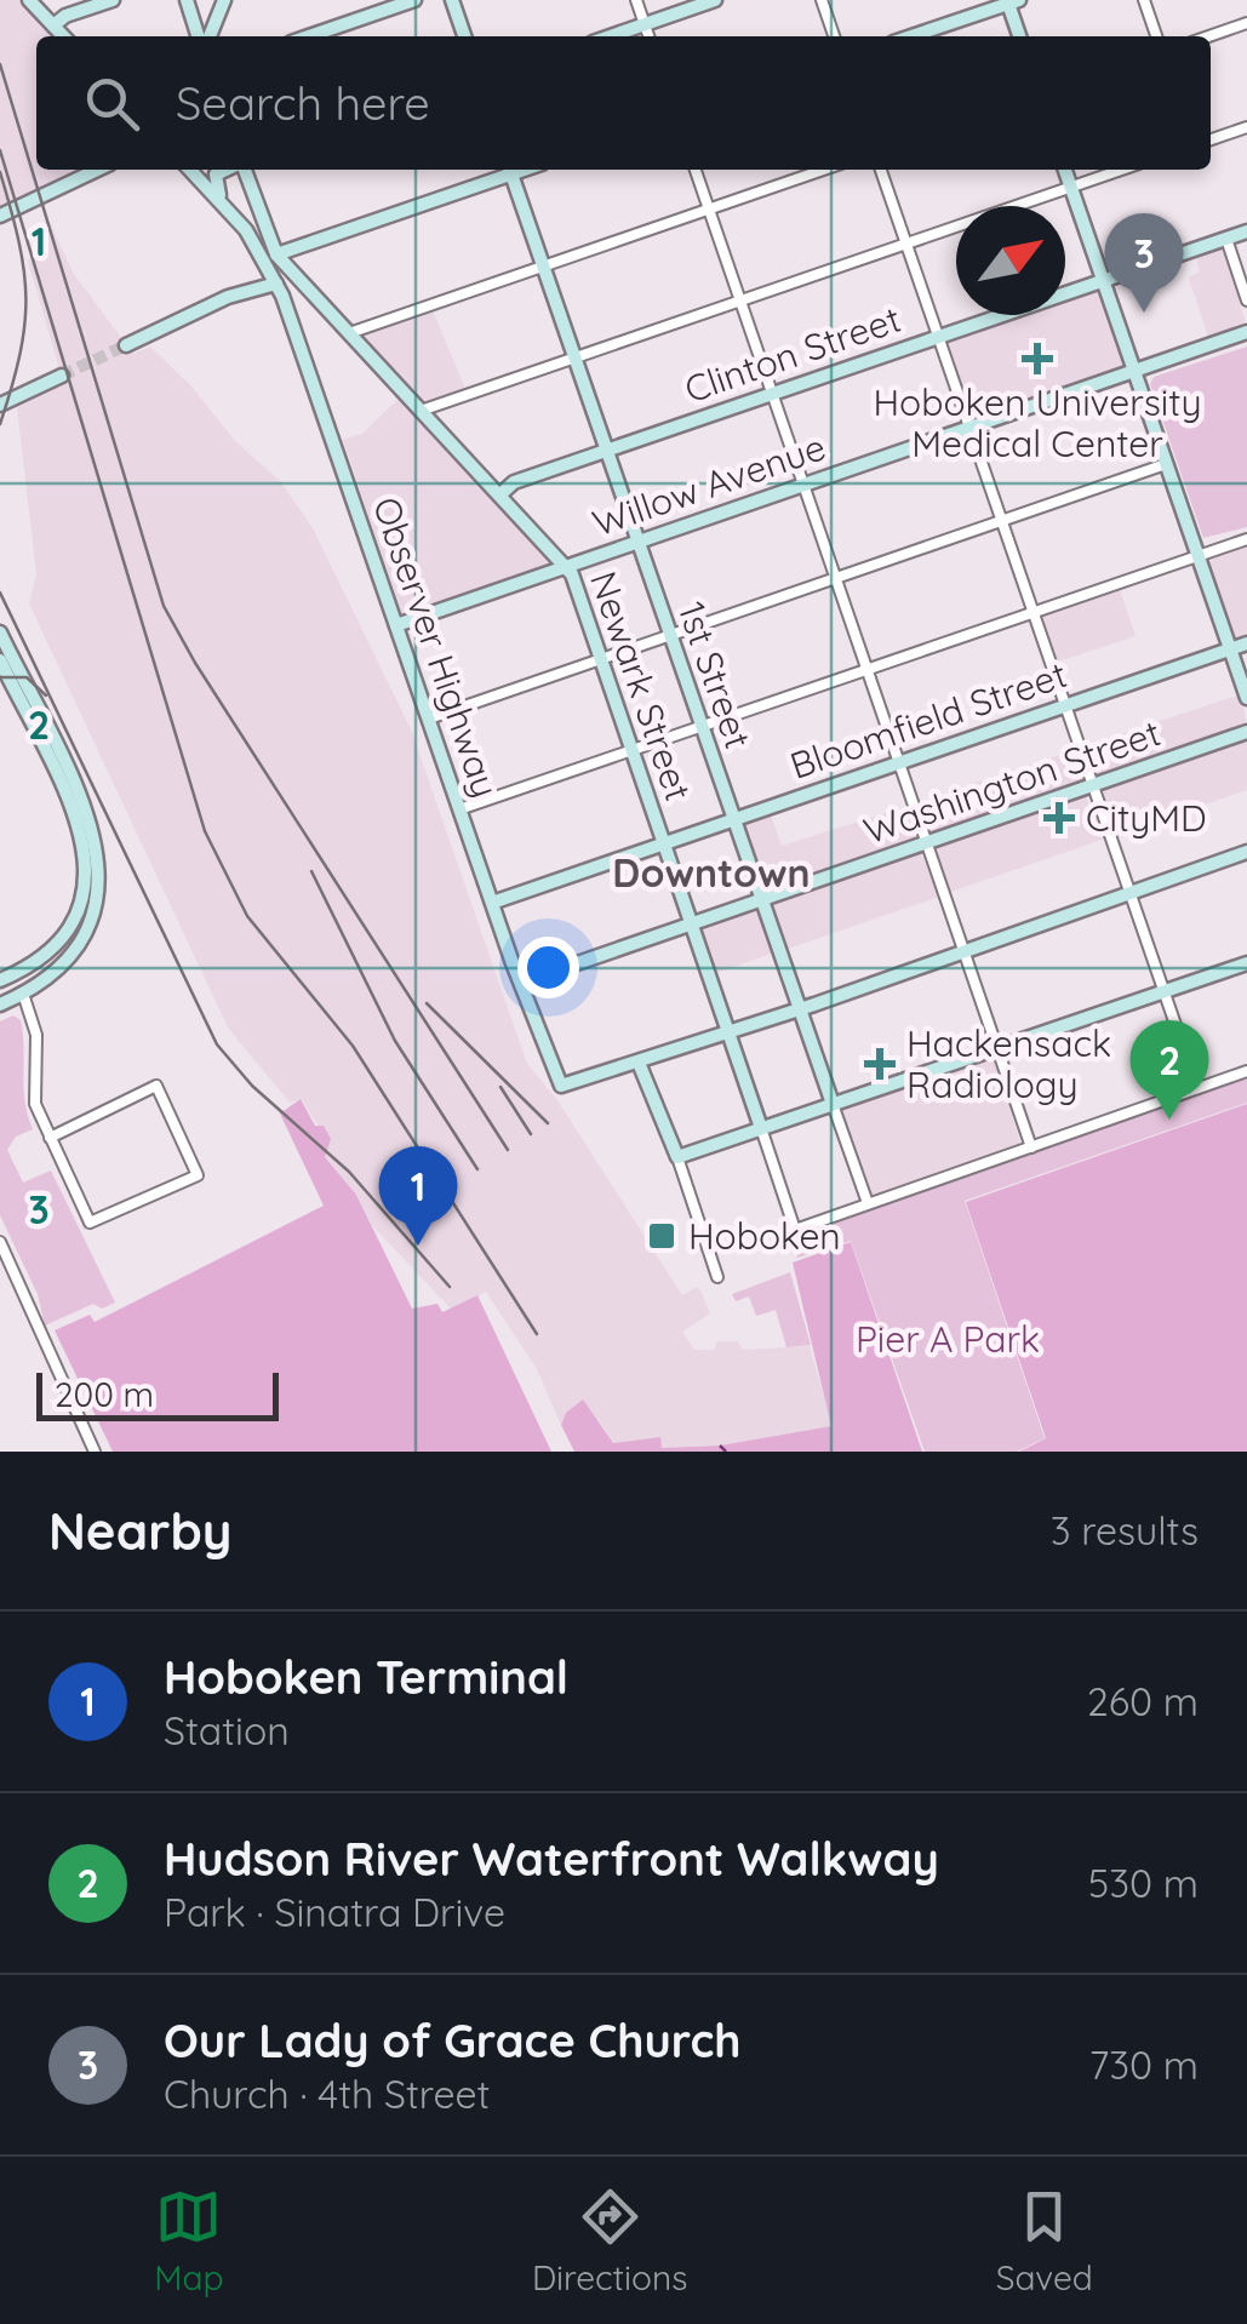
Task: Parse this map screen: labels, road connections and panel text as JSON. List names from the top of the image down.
{
  "streets": {
    "street": [
      "Clinton Street",
      "Willow Avenue",
      "Observer Highway",
      "1st Street",
      "Newark Street",
      "Bloomfield Street",
      "Washington Street"
    ]
  },
  "crossings": [
    ["Clinton Street", "1st Street"],
    ["Clinton Street", "Newark Street"],
    ["Willow Avenue", "Observer Highway"],
    ["Willow Avenue", "1st Street"],
    ["Willow Avenue", "Newark Street"],
    ["Observer Highway", "Bloomfield Street"],
    ["Observer Highway", "Washington Street"],
    ["1st Street", "Newark Street"],
    ["1st Street", "Bloomfield Street"],
    ["1st Street", "Washington Street"],
    ["Newark Street", "Bloomfield Street"],
    ["Newark Street", "Washington Street"]
  ],
  "districts": ["Downtown"],
  "parks": ["Pier A Park"],
  "places": {
    "health": ["Hoboken University Medical Center", "CityMD", "Hackensack Radiology"],
    "transit": ["Hoboken"]
  },
  "scale_bar": "200 m",
  "north": "top right",
  "page": {
    "search": "Search here",
    "pins": ["3", "2", "1"],
    "scale": "200 m",
    "heading": ["Nearby", "3 results"],
    "list": [
      {
        "mark": "1",
        "name": "Hoboken Terminal",
        "note": "Station",
        "value": "260 m"
      },
      {
        "mark": "2",
        "name": "Hudson River Waterfront Walkway",
        "note": "Park · Sinatra Drive",
        "value": "530 m"
      },
      {
        "mark": "3",
        "name": "Our Lady of Grace Church",
        "note": "Church · 4th Street",
        "value": "730 m"
      }
    ],
    "nav": ["Map", "Directions", "Saved"]
  },
  "grid": {
    "rows": ["1", "2", "3"]
  }
}
